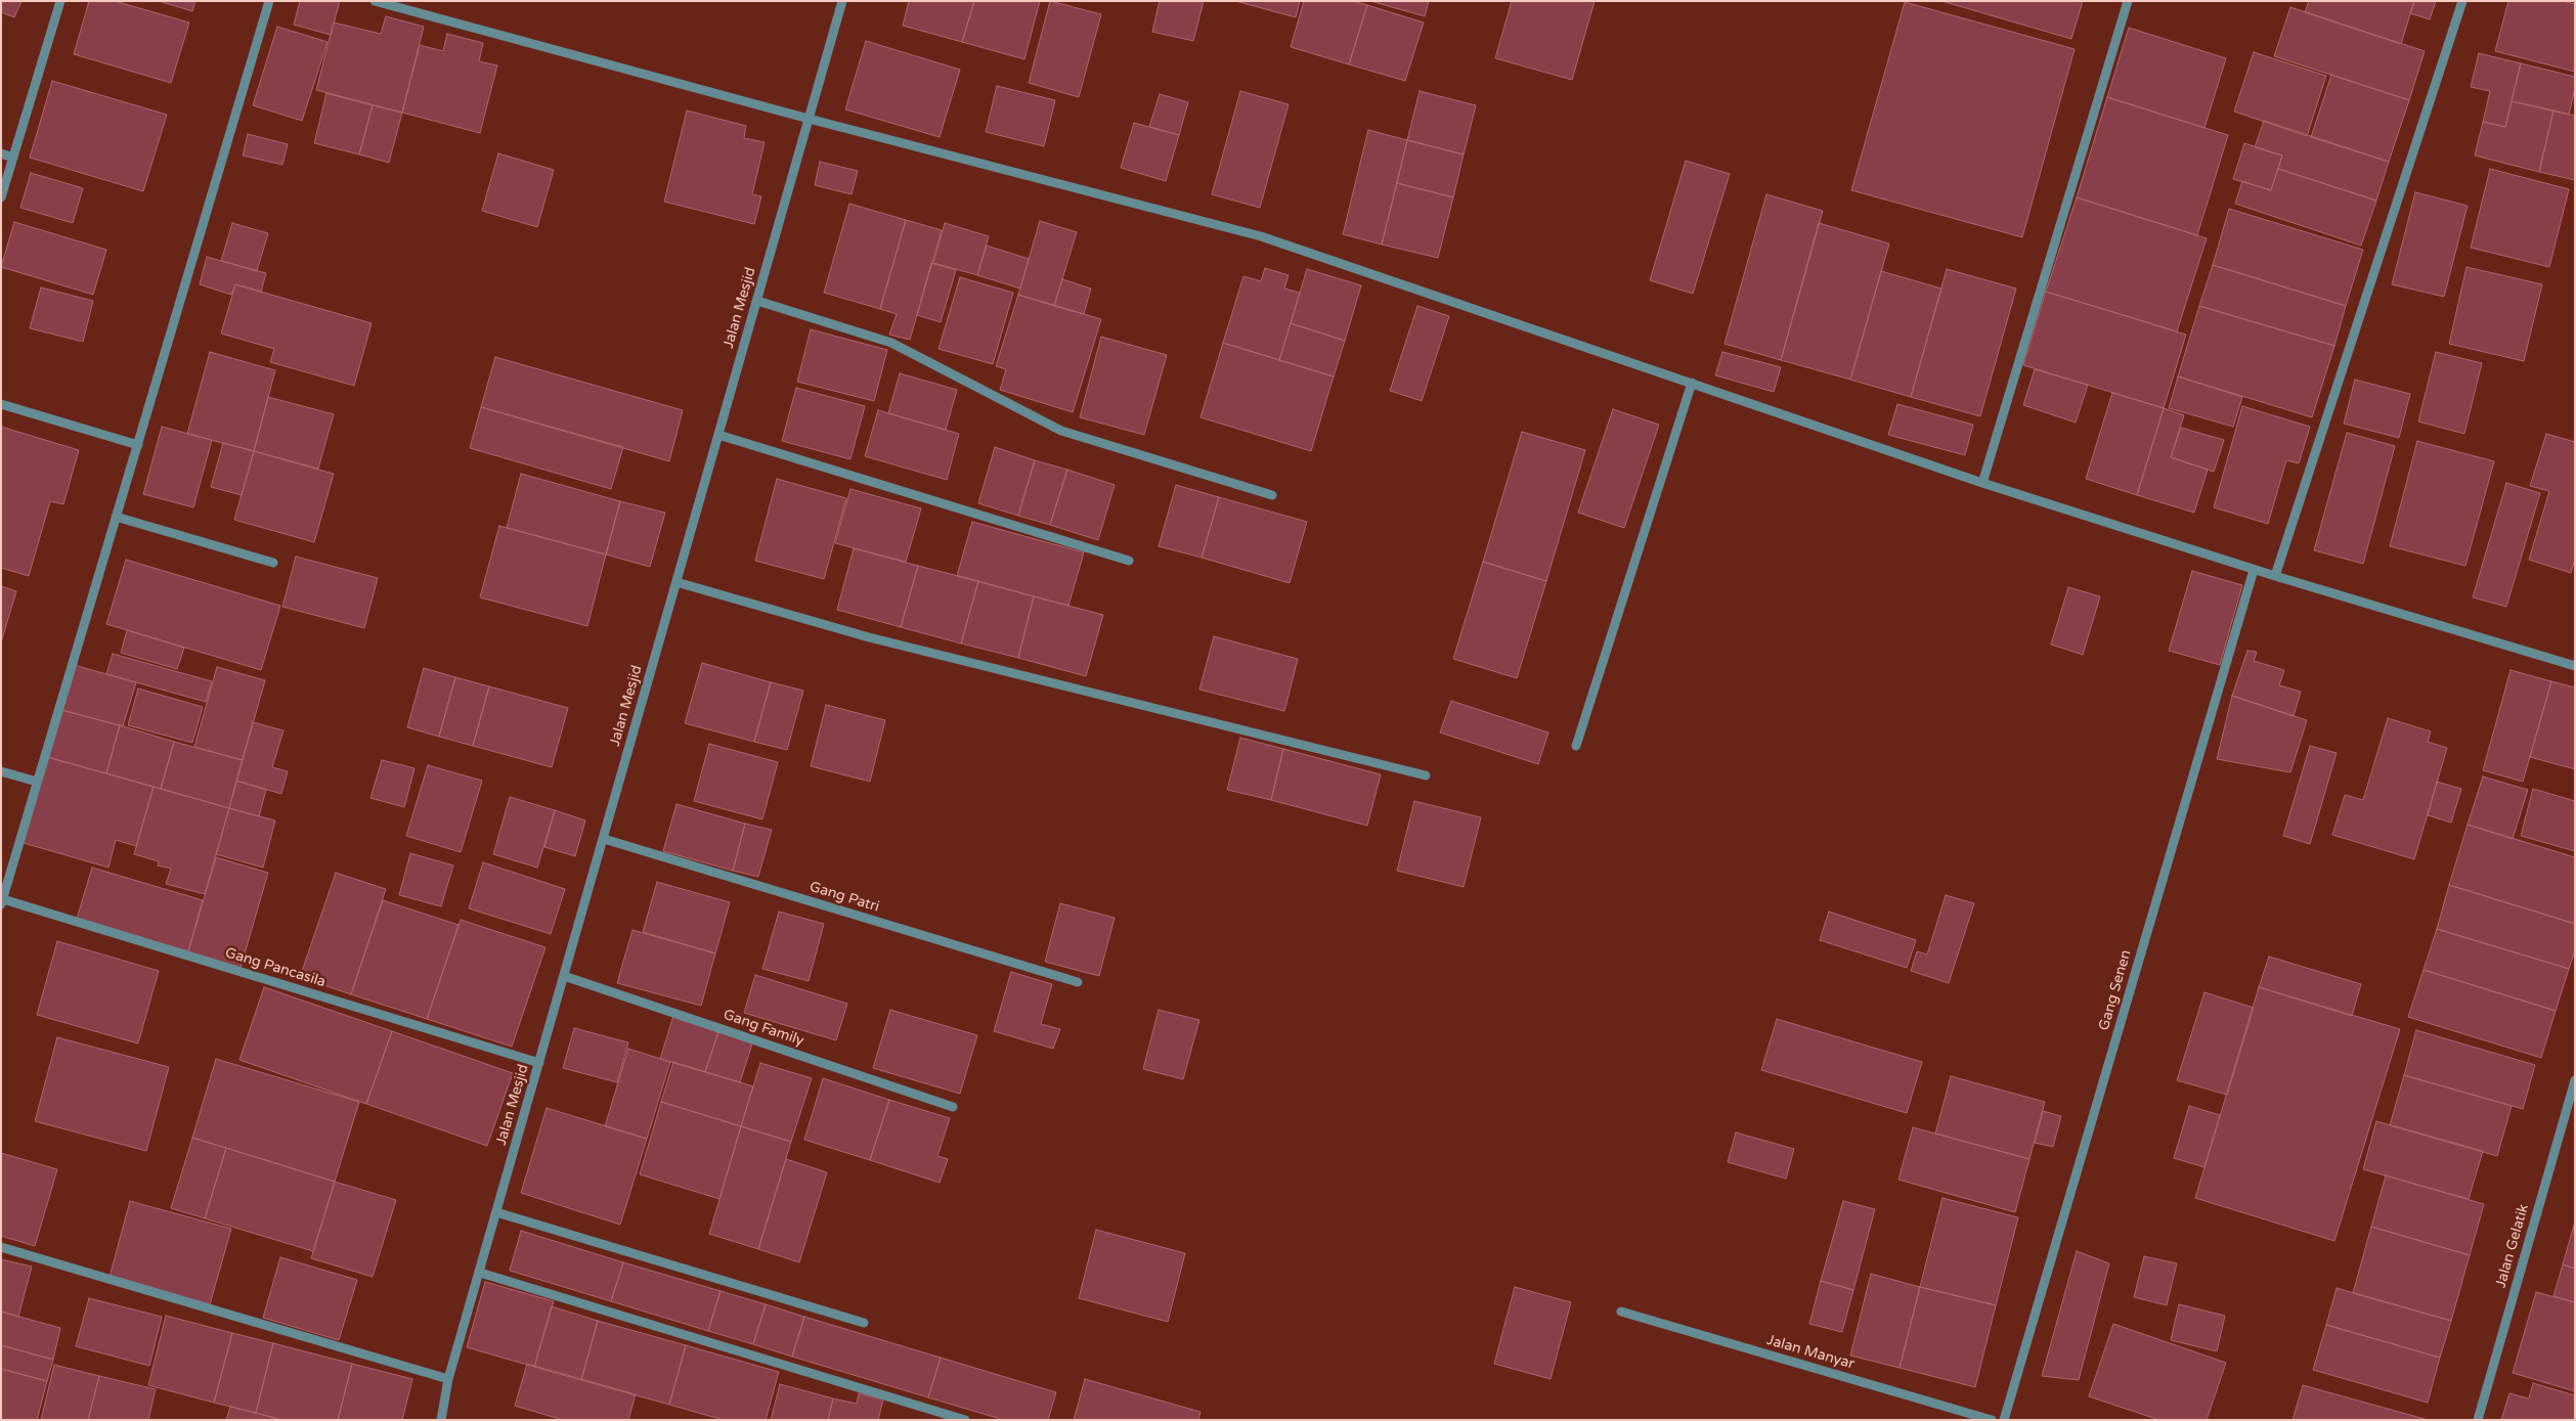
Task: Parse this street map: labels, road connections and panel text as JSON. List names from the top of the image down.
{
  "streets": {
    "street": [
      "Jalan Mesjid",
      "Gang Patri",
      "Gang Pancasila",
      "Gang Senen",
      "Gang Family",
      "Jalan Gelatik",
      "Jalan Manyar"
    ]
  },
  "crossings": [
    ["Jalan Mesjid", "Gang Patri"],
    ["Jalan Mesjid", "Gang Pancasila"],
    ["Jalan Mesjid", "Gang Family"]
  ]
}
